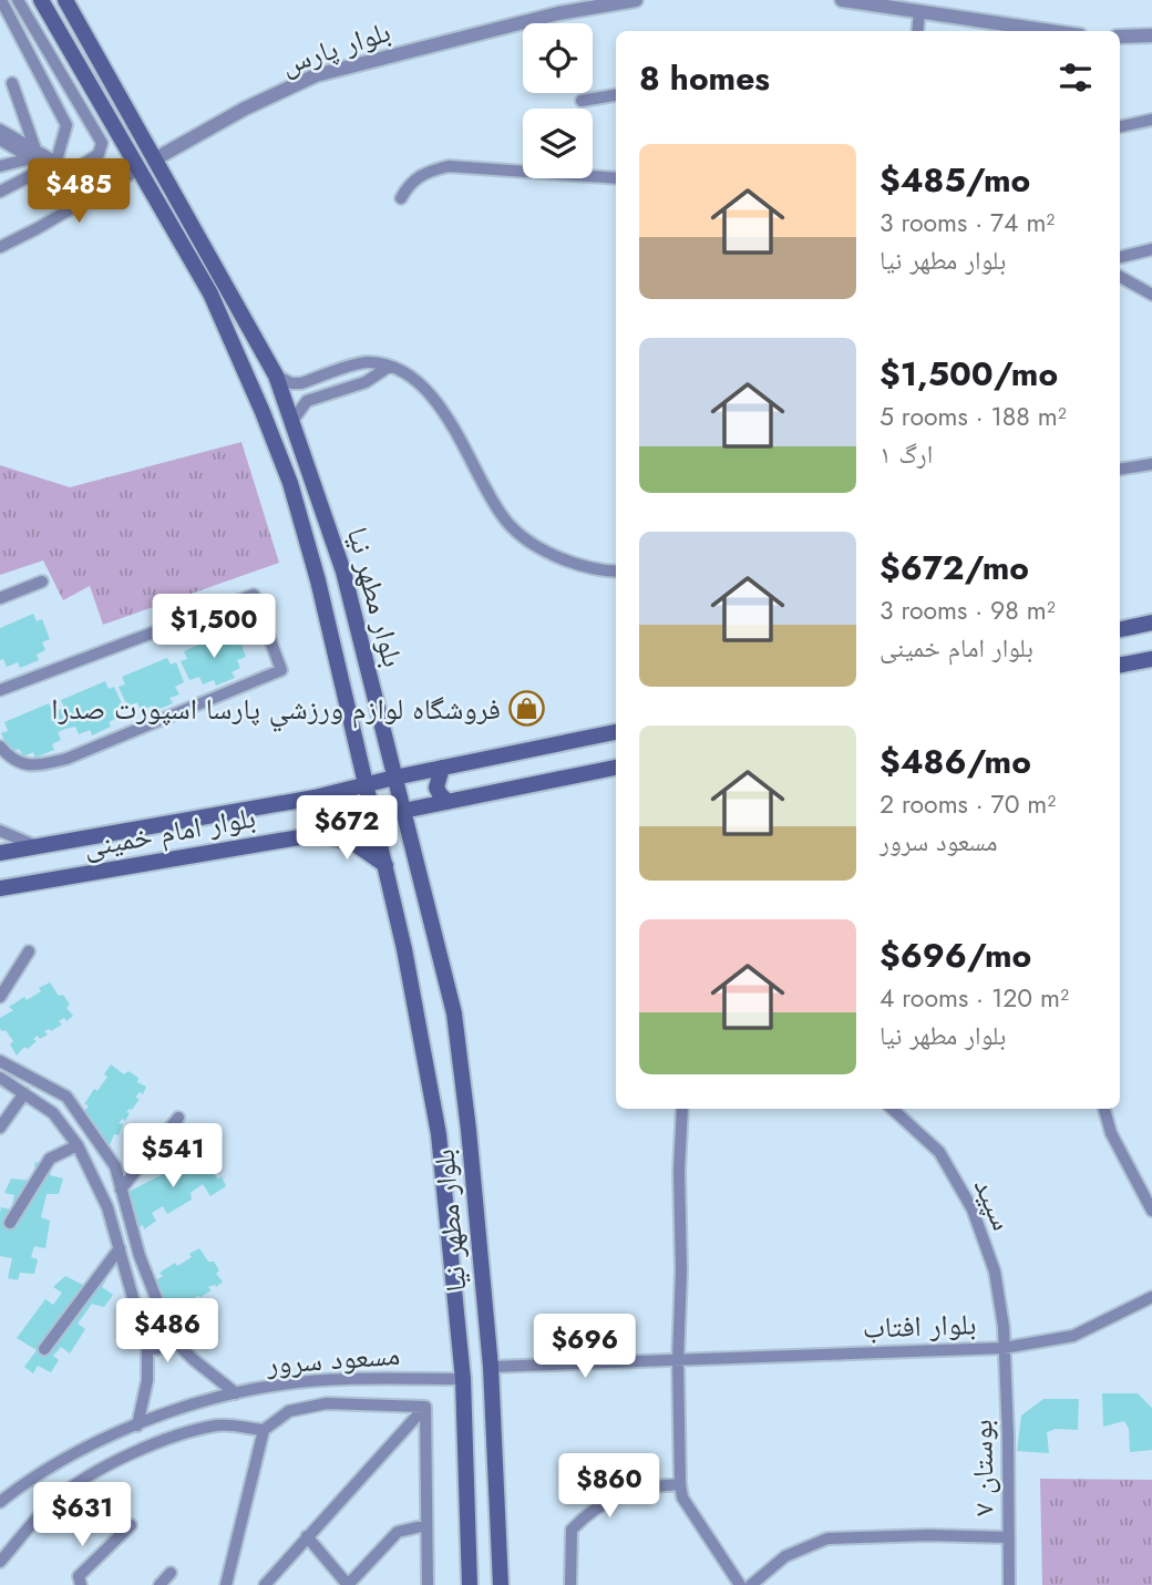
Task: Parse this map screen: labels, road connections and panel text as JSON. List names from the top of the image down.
{
  "streets": {
    "main road": ["بلوار مطهر نیا", "بلوار امام خمینی"],
    "street": [
      "بلوار پارس",
      "سپید",
      "بلوار افتاب",
      "مسعود سرور",
      "بوستان ۷"
    ]
  },
  "crossings": [
    ["بلوار پارس", "بلوار مطهر نیا"],
    ["بلوار مطهر نیا", "بلوار امام خمینی"],
    ["بلوار مطهر نیا", "بلوار افتاب"],
    ["بلوار مطهر نیا", "مسعود سرور"],
    ["سپید", "بلوار افتاب"],
    ["سپید", "بوستان ۷"],
    ["بلوار افتاب", "بوستان ۷"]
  ],
  "places": {
    "shop": ["فروشگاه لوازم ورزشي پارسا اسپورت صدرا"]
  },
  "page": {
    "heading": "8 homes",
    "list": [
      {
        "name": "$485/mo",
        "note": "3 rooms · 74 m² · بلوار مطهر نیا"
      },
      {
        "name": "$1,500/mo",
        "note": "5 rooms · 188 m² · ارگ ۱"
      },
      {
        "name": "$672/mo",
        "note": "3 rooms · 98 m² · بلوار امام خمینی"
      },
      {
        "name": "$486/mo",
        "note": "2 rooms · 70 m² · مسعود سرور"
      },
      {
        "name": "$696/mo",
        "note": "4 rooms · 120 m² · بلوار مطهر نیا"
      }
    ],
    "price": [
      "$485",
      "$1,500",
      "$672",
      "$541",
      "$486",
      "$696",
      "$860",
      "$631"
    ]
  }
}
